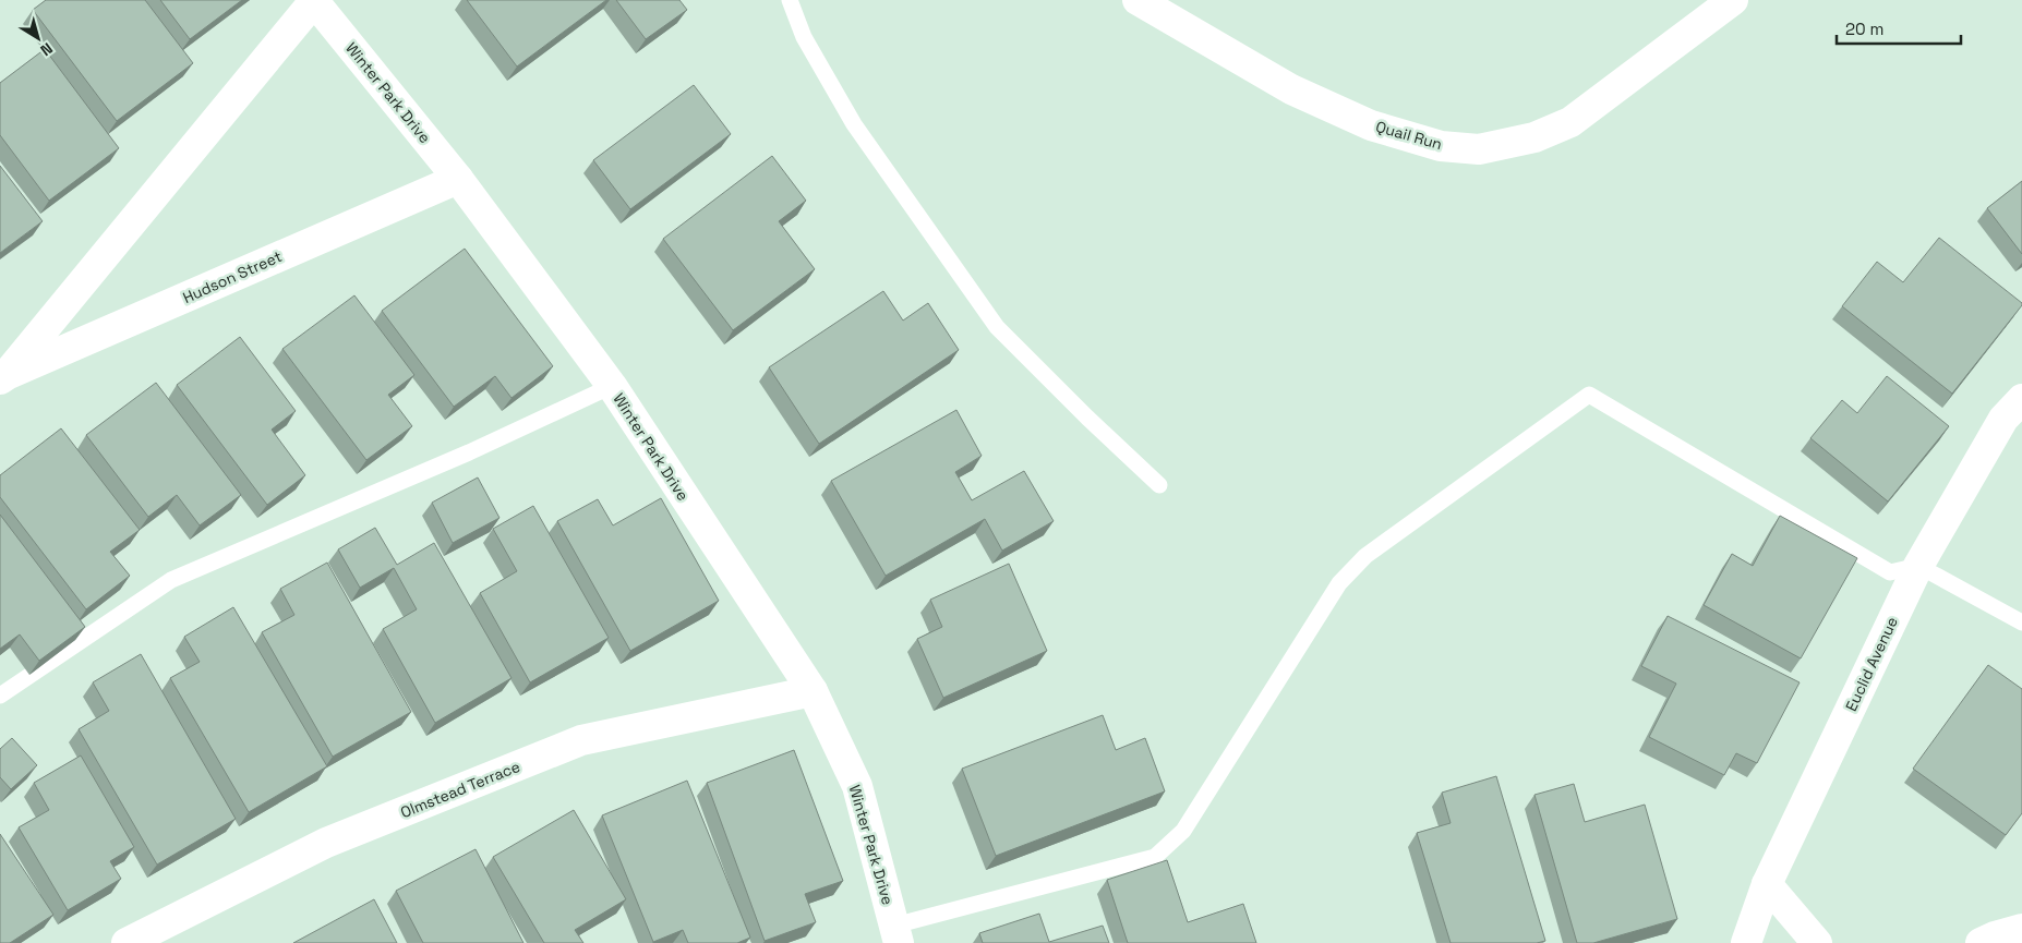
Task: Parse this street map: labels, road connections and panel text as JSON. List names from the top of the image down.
{
  "streets": {
    "street": [
      "Winter Park Drive",
      "Quail Run",
      "Hudson Street",
      "Euclid Avenue",
      "Olmstead Terrace"
    ]
  },
  "crossings": [
    ["Winter Park Drive", "Hudson Street"],
    ["Winter Park Drive", "Olmstead Terrace"]
  ],
  "scale_bar": "20 m",
  "north": "bottom right"
}
